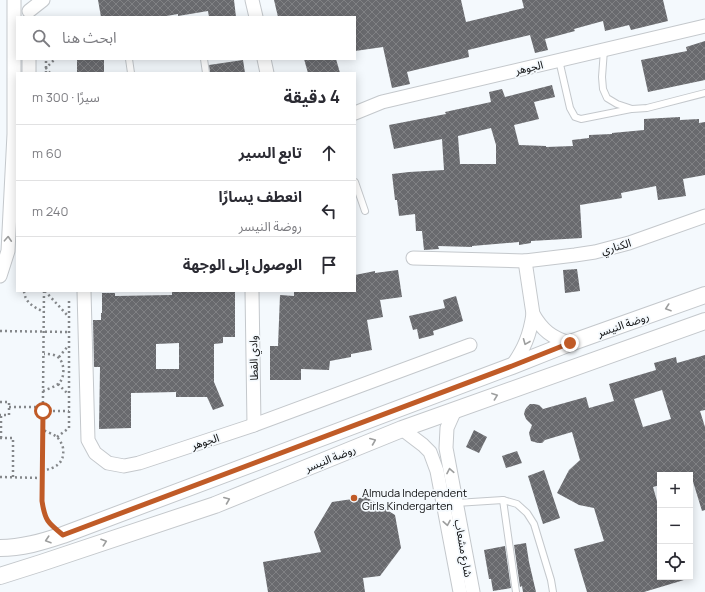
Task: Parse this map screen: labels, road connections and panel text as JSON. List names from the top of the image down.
{
  "streets": {
    "street": [
      "الجوهر",
      "الكناري",
      "روضة النيسر",
      "وادي القطا",
      "شارع مشعاب"
    ]
  },
  "crossings": [
    ["الجوهر", "وادي القطا"],
    ["روضة النيسر", "شارع مشعاب"]
  ],
  "places": ["Almuda Independent Girls Kindergarten"],
  "page": {
    "search": "ابحث هنا",
    "heading": ["4 دقيقة", "سيرًا · 300 m"],
    "list": [
      ["تابع السير", "60 m"],
      ["انعطف يسارًا", "روضة النيسر", "240 m"],
      "الوصول إلى الوجهة"
    ],
    "map_buttons": ["+", "−"]
  }
}
